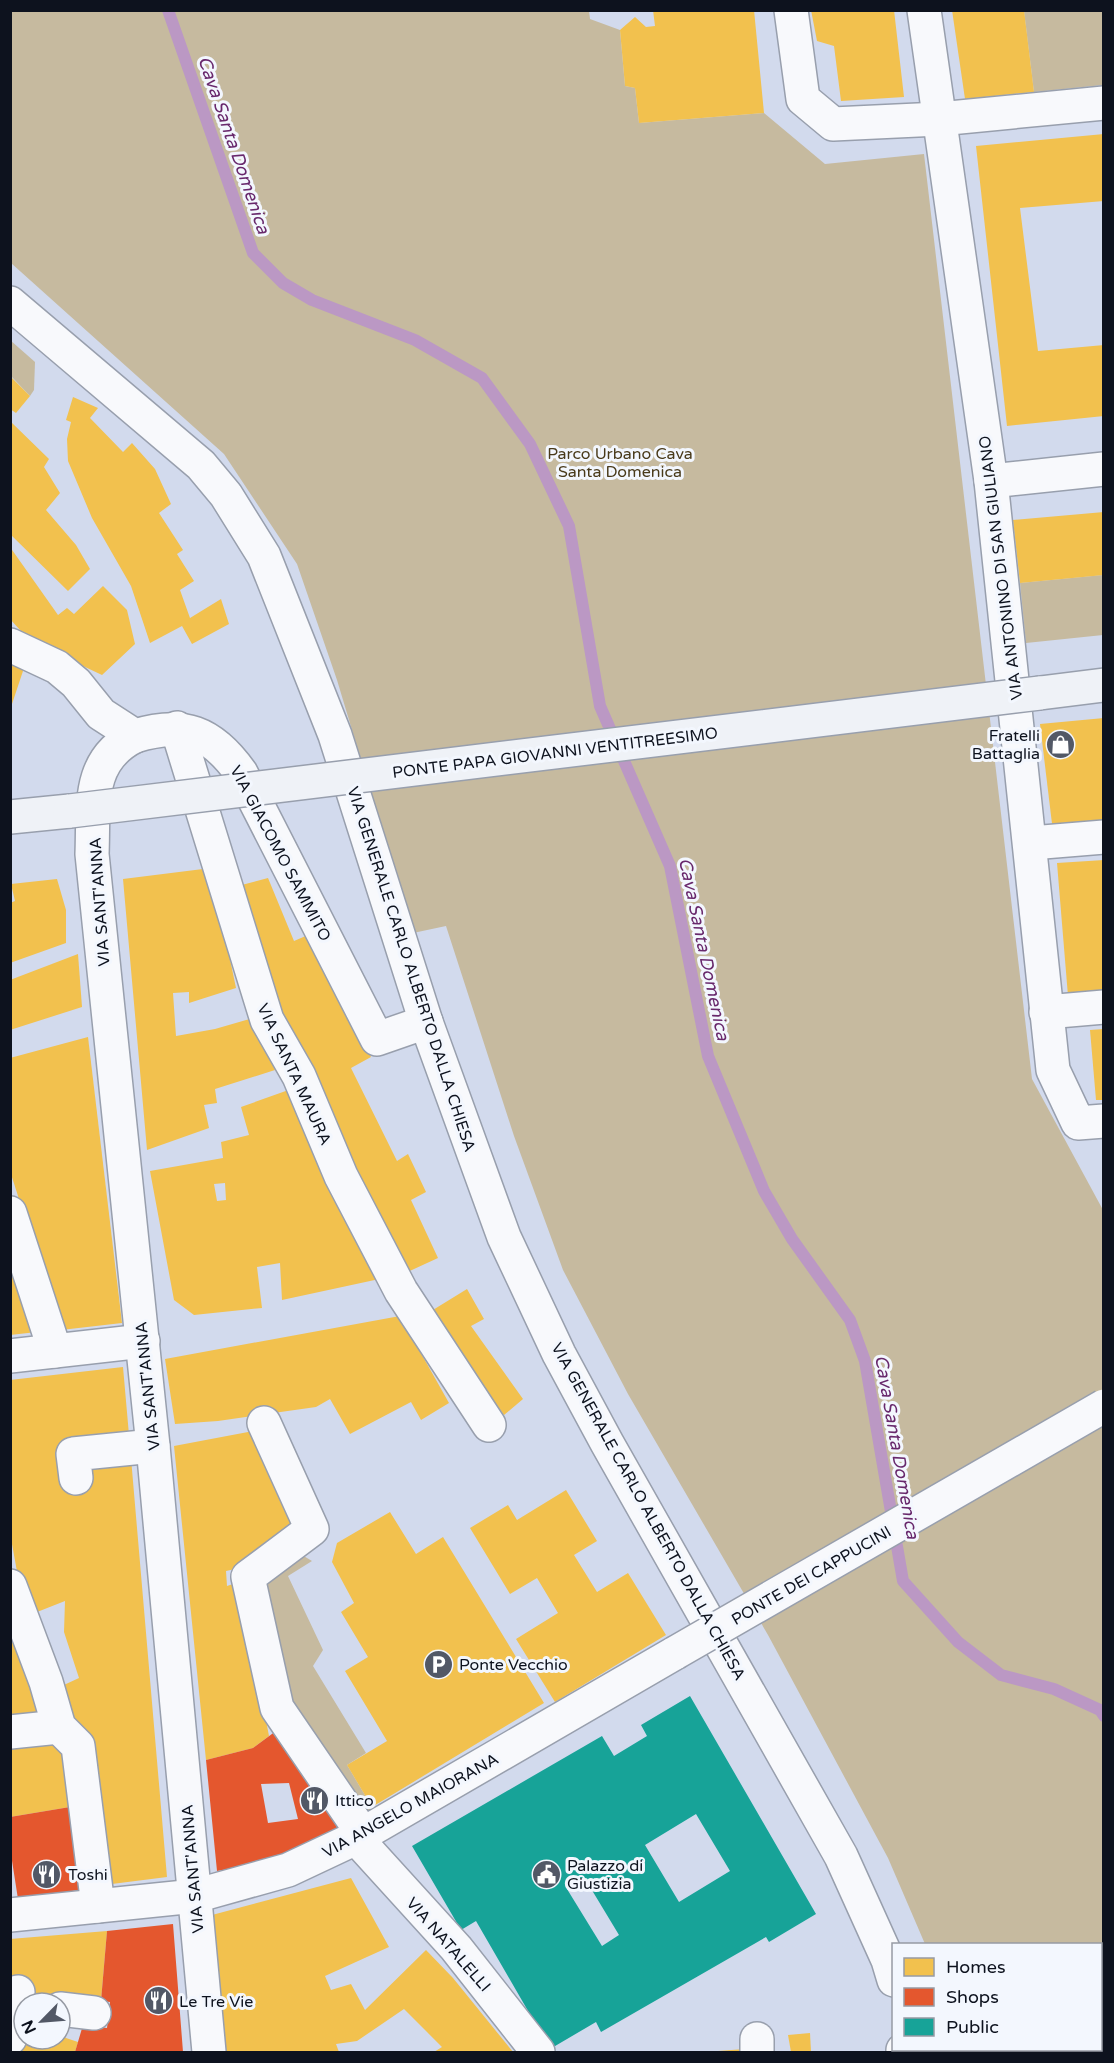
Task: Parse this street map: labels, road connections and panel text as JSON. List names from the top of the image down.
{
  "streets": {
    "street": [
      "VIA ANTONINO DI SAN GIULIANO",
      "PONTE PAPA GIOVANNI VENTITREESIMO",
      "VIA GIACOMO SAMMITO",
      "VIA SANT'ANNA",
      "VIA GENERALE CARLO ALBERTO DALLA CHIESA",
      "VIA SANTA MAURA",
      "PONTE DEI CAPPUCINI",
      "VIA ANGELO MAIORANA",
      "VIA NATALELLI"
    ]
  },
  "crossings": [
    ["VIA GIACOMO SAMMITO", "VIA SANT'ANNA"],
    ["VIA GIACOMO SAMMITO", "VIA GENERALE CARLO ALBERTO DALLA CHIESA"],
    ["VIA GIACOMO SAMMITO", "VIA SANTA MAURA"],
    ["VIA SANT'ANNA", "VIA ANGELO MAIORANA"],
    ["PONTE DEI CAPPUCINI", "VIA ANGELO MAIORANA"],
    ["VIA ANGELO MAIORANA", "VIA NATALELLI"]
  ],
  "water": ["Cava Santa Domenica"],
  "parks": ["Parco Urbano Cava Santa Domenica"],
  "places": {
    "shop": ["Fratelli Battaglia"],
    "parking": ["Ponte Vecchio"],
    "restaurant": ["Ittico", "Toshi", "Le Tre Vie"],
    "public building": ["Palazzo di Giustizia"]
  },
  "legend": ["Homes", "Shops", "Public"],
  "north": "bottom left"
}
